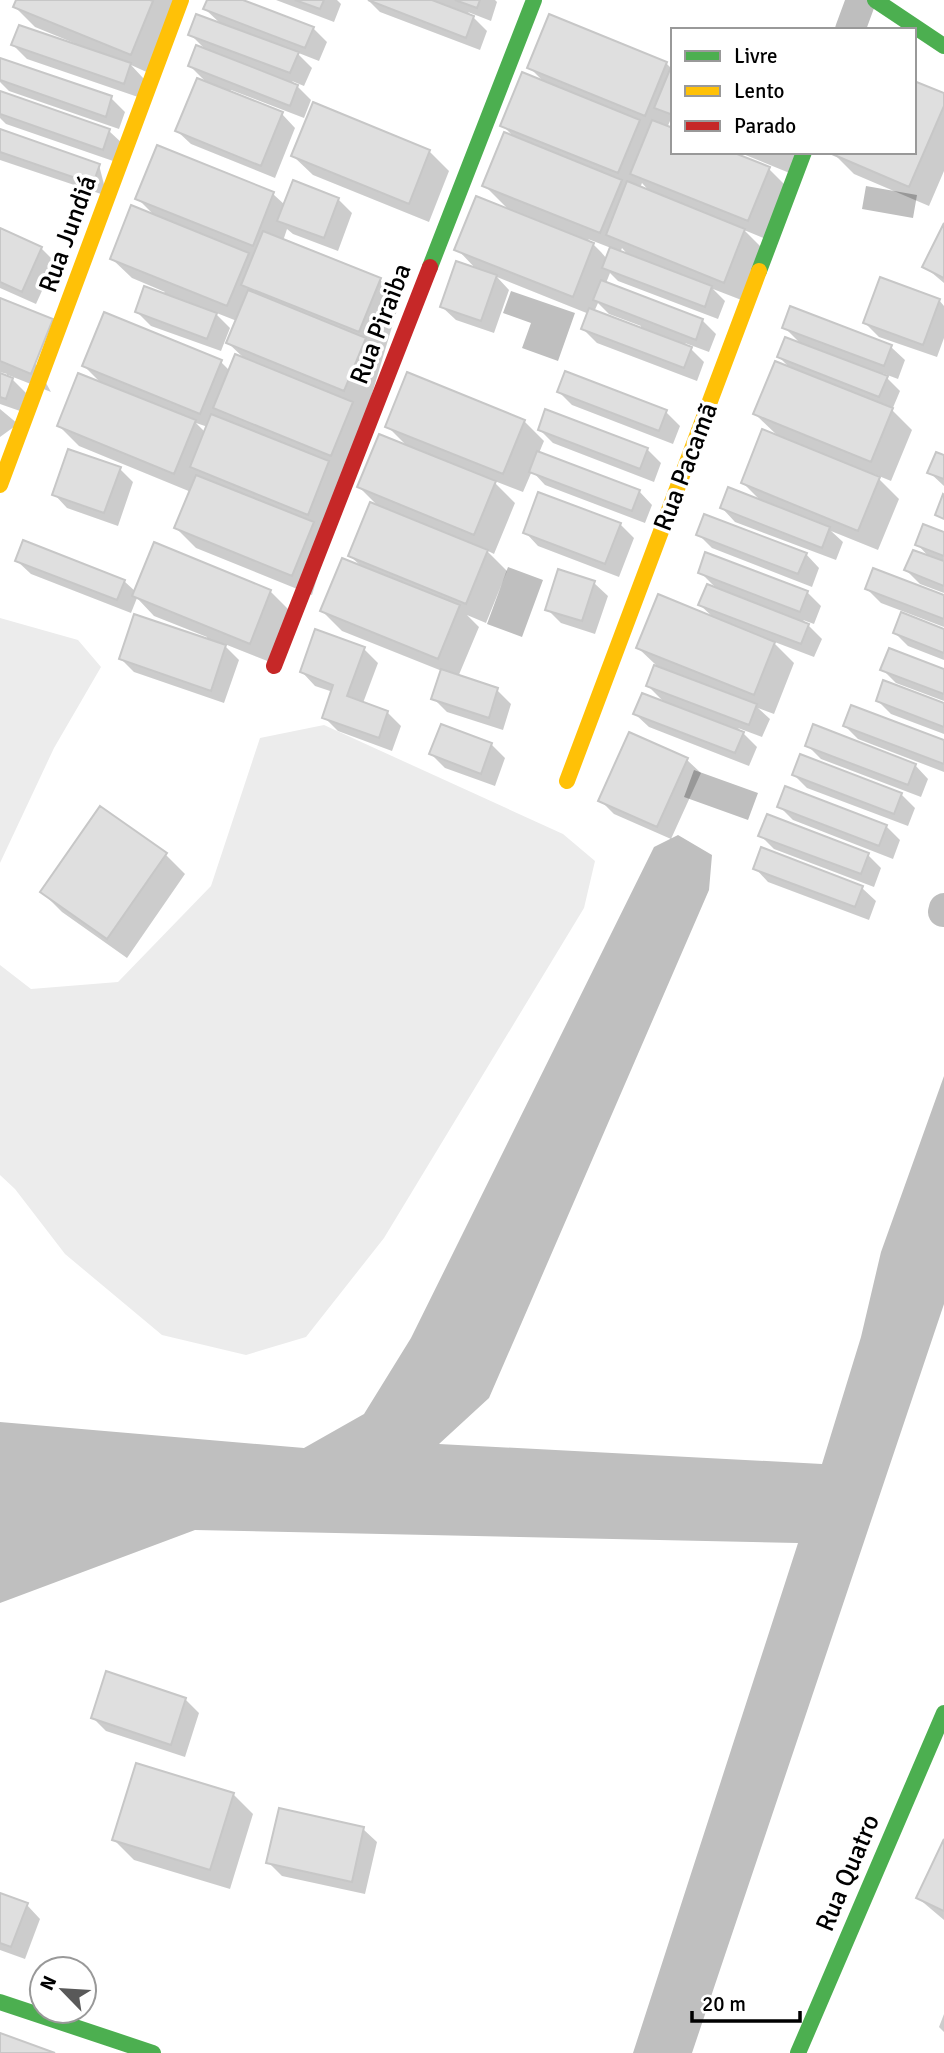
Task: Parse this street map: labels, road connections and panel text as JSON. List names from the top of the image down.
{
  "streets": {
    "street": [
      "Rua Jundiá",
      "Rua Piraiba",
      "Rua Pacamã",
      "Rua Quatro"
    ]
  },
  "legend": ["Livre", "Lento", "Parado"],
  "scale_bar": "20 m",
  "north": "top left"
}
